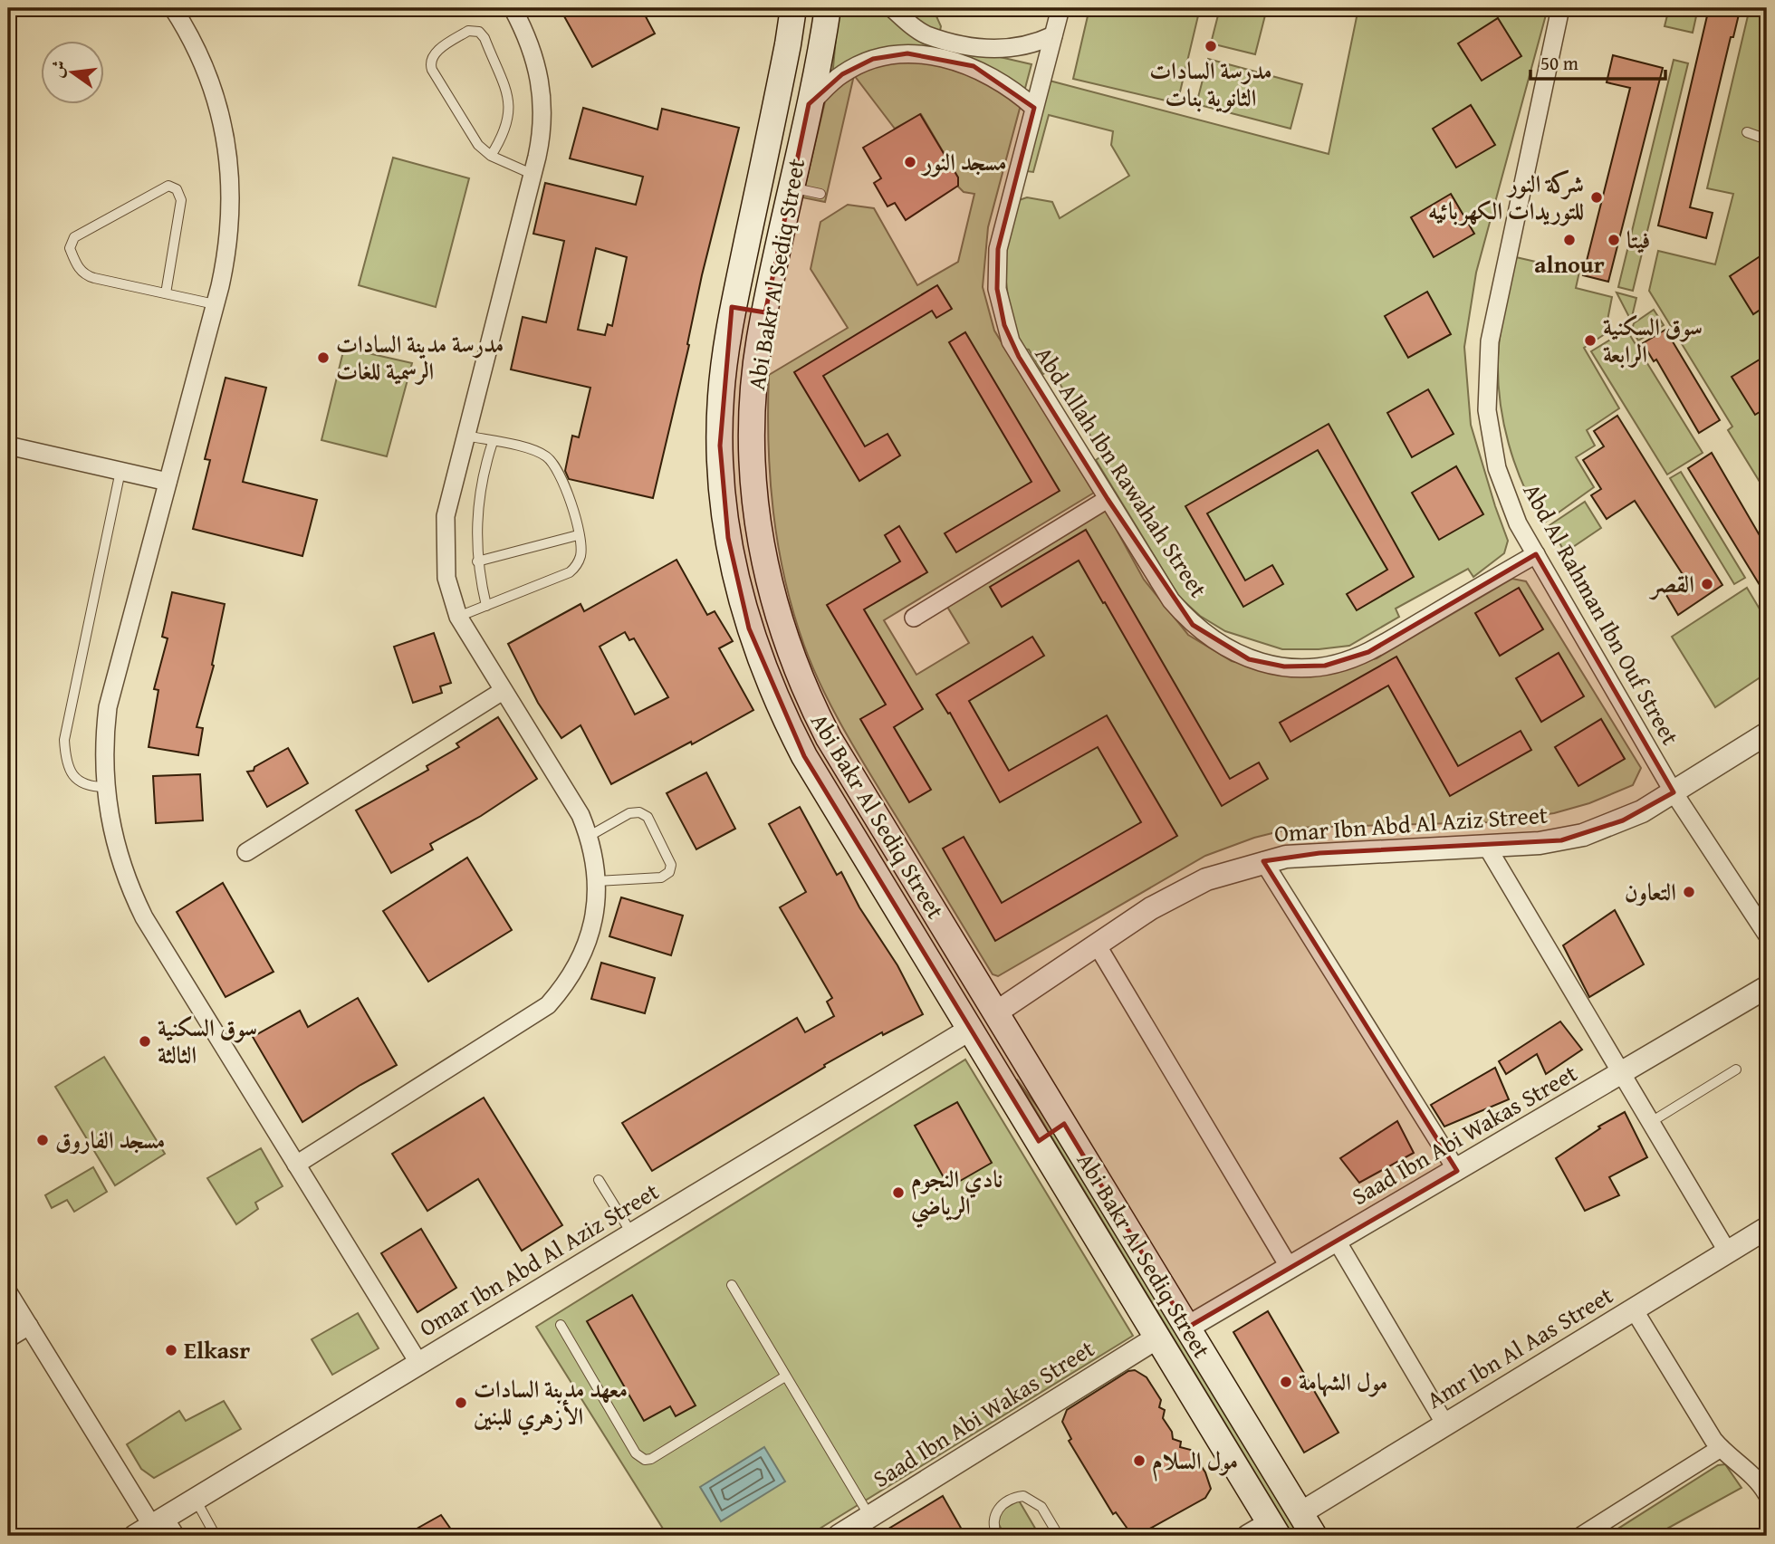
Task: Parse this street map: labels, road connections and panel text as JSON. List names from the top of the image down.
{
  "streets": {
    "main road": ["Abi Bakr Al Sediq Street"],
    "street": [
      "Abd Allah Ibn Rawahah Street",
      "Abd Al Rahman Ibn Ouf Street",
      "Omar Ibn Abd Al Aziz Street",
      "Saad Ibn Abi Wakas Street",
      "Amr Ibn Al Aas Street"
    ]
  },
  "crossings": [
    ["Abi Bakr Al Sediq Street", "Omar Ibn Abd Al Aziz Street"],
    ["Abi Bakr Al Sediq Street", "Saad Ibn Abi Wakas Street"],
    ["Abi Bakr Al Sediq Street", "Amr Ibn Al Aas Street"],
    ["Abd Allah Ibn Rawahah Street", "Abd Al Rahman Ibn Ouf Street"],
    ["Abd Al Rahman Ibn Ouf Street", "Omar Ibn Abd Al Aziz Street"]
  ],
  "places": [
    "مدرسة السادات الثانوية بنات",
    "مسجد النور",
    "شركة النور للتوريدات الكهربائيه",
    "alnour",
    "فيتا",
    "سوق السكنية الرابعة",
    "مدرسة مدينة السادات الرسمية للغات",
    "القصر",
    "التعاون",
    "سوق السكنية الثالثة",
    "مسجد الفاروق",
    "نادي النجوم الرياضي",
    "Elkasr",
    "مول الشهامة",
    "معهد مدينة السادات الأزهري للبنين",
    "مول السلام"
  ],
  "scale_bar": "50 m",
  "north": "left"
}
